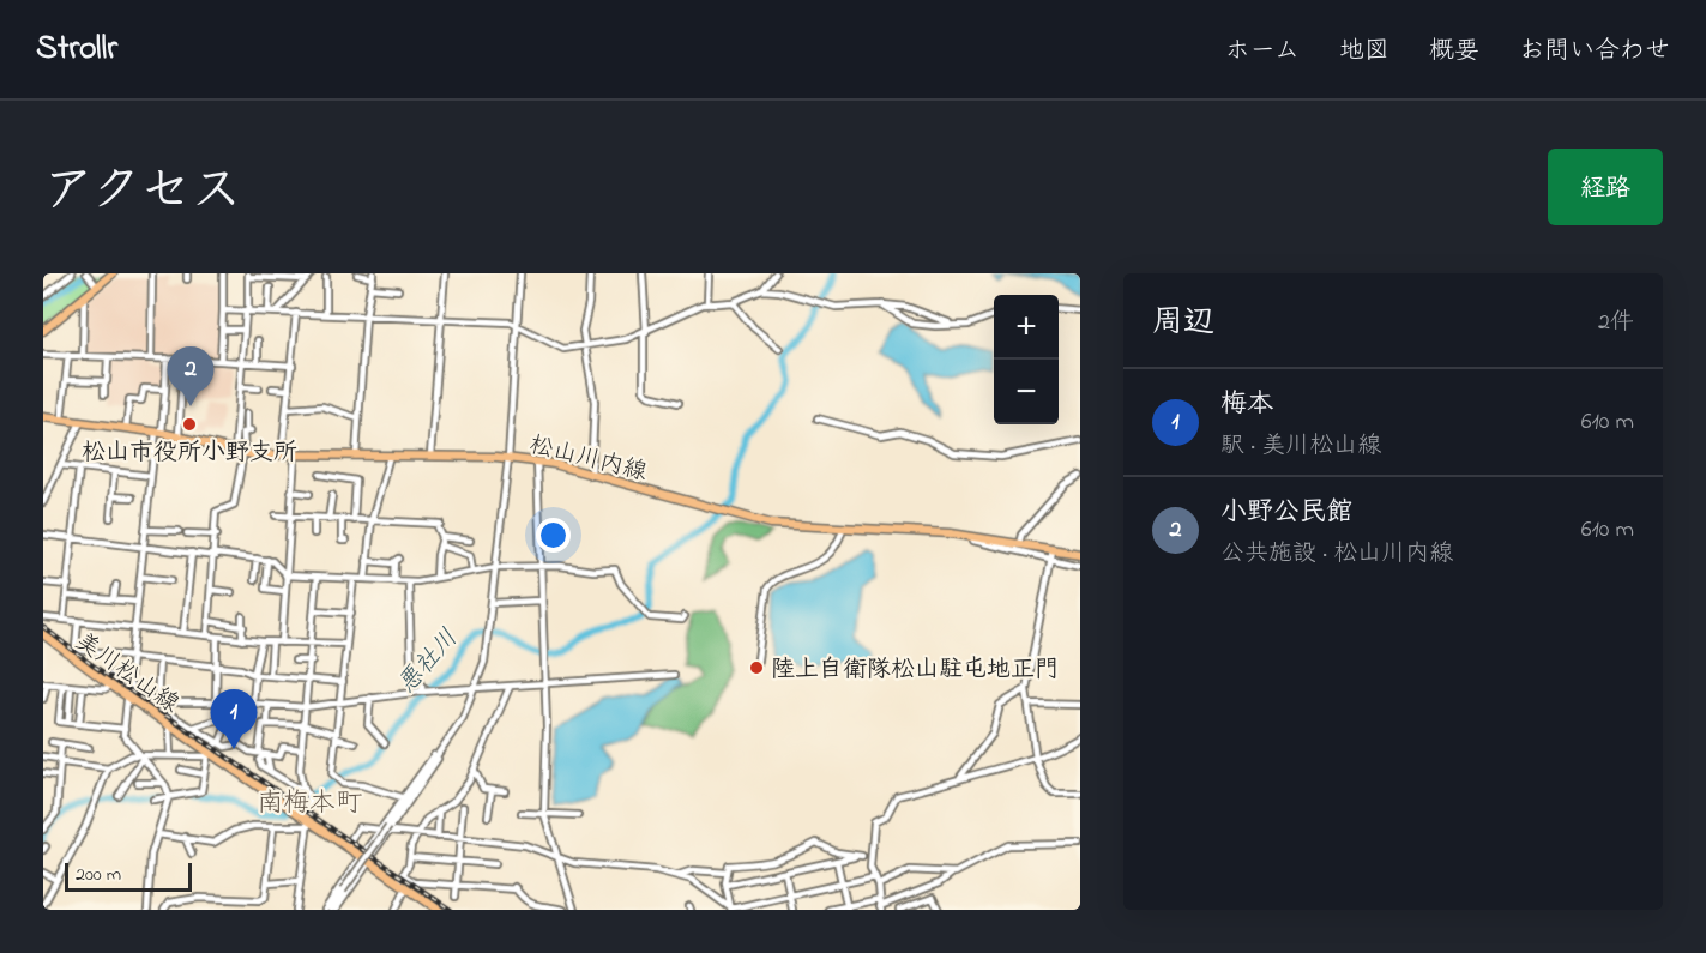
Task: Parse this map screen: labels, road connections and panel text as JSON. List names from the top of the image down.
{
  "streets": {
    "main road": ["松山川内線", "美川松山線"]
  },
  "districts": ["南梅本町"],
  "water": ["悪社川"],
  "places": ["松山市役所小野支所", "陸上自衛隊松山駐屯地正門"],
  "scale_bar": "200 m",
  "page": {
    "header": "Strollr",
    "nav": [
      "ホーム",
      "地図",
      "概要",
      "お問い合わせ"
    ],
    "title": "アクセス",
    "buttons": "経路",
    "heading": ["周辺", "2件"],
    "map_buttons": ["+", "−"],
    "pins": ["2", "1"],
    "list": [
      {
        "mark": "1",
        "name": "梅本",
        "note": "駅 · 美川松山線",
        "value": "610 m"
      },
      {
        "mark": "2",
        "name": "小野公民館",
        "note": "公共施設 · 松山川内線",
        "value": "610 m"
      }
    ],
    "scale": "200 m"
  }
}
